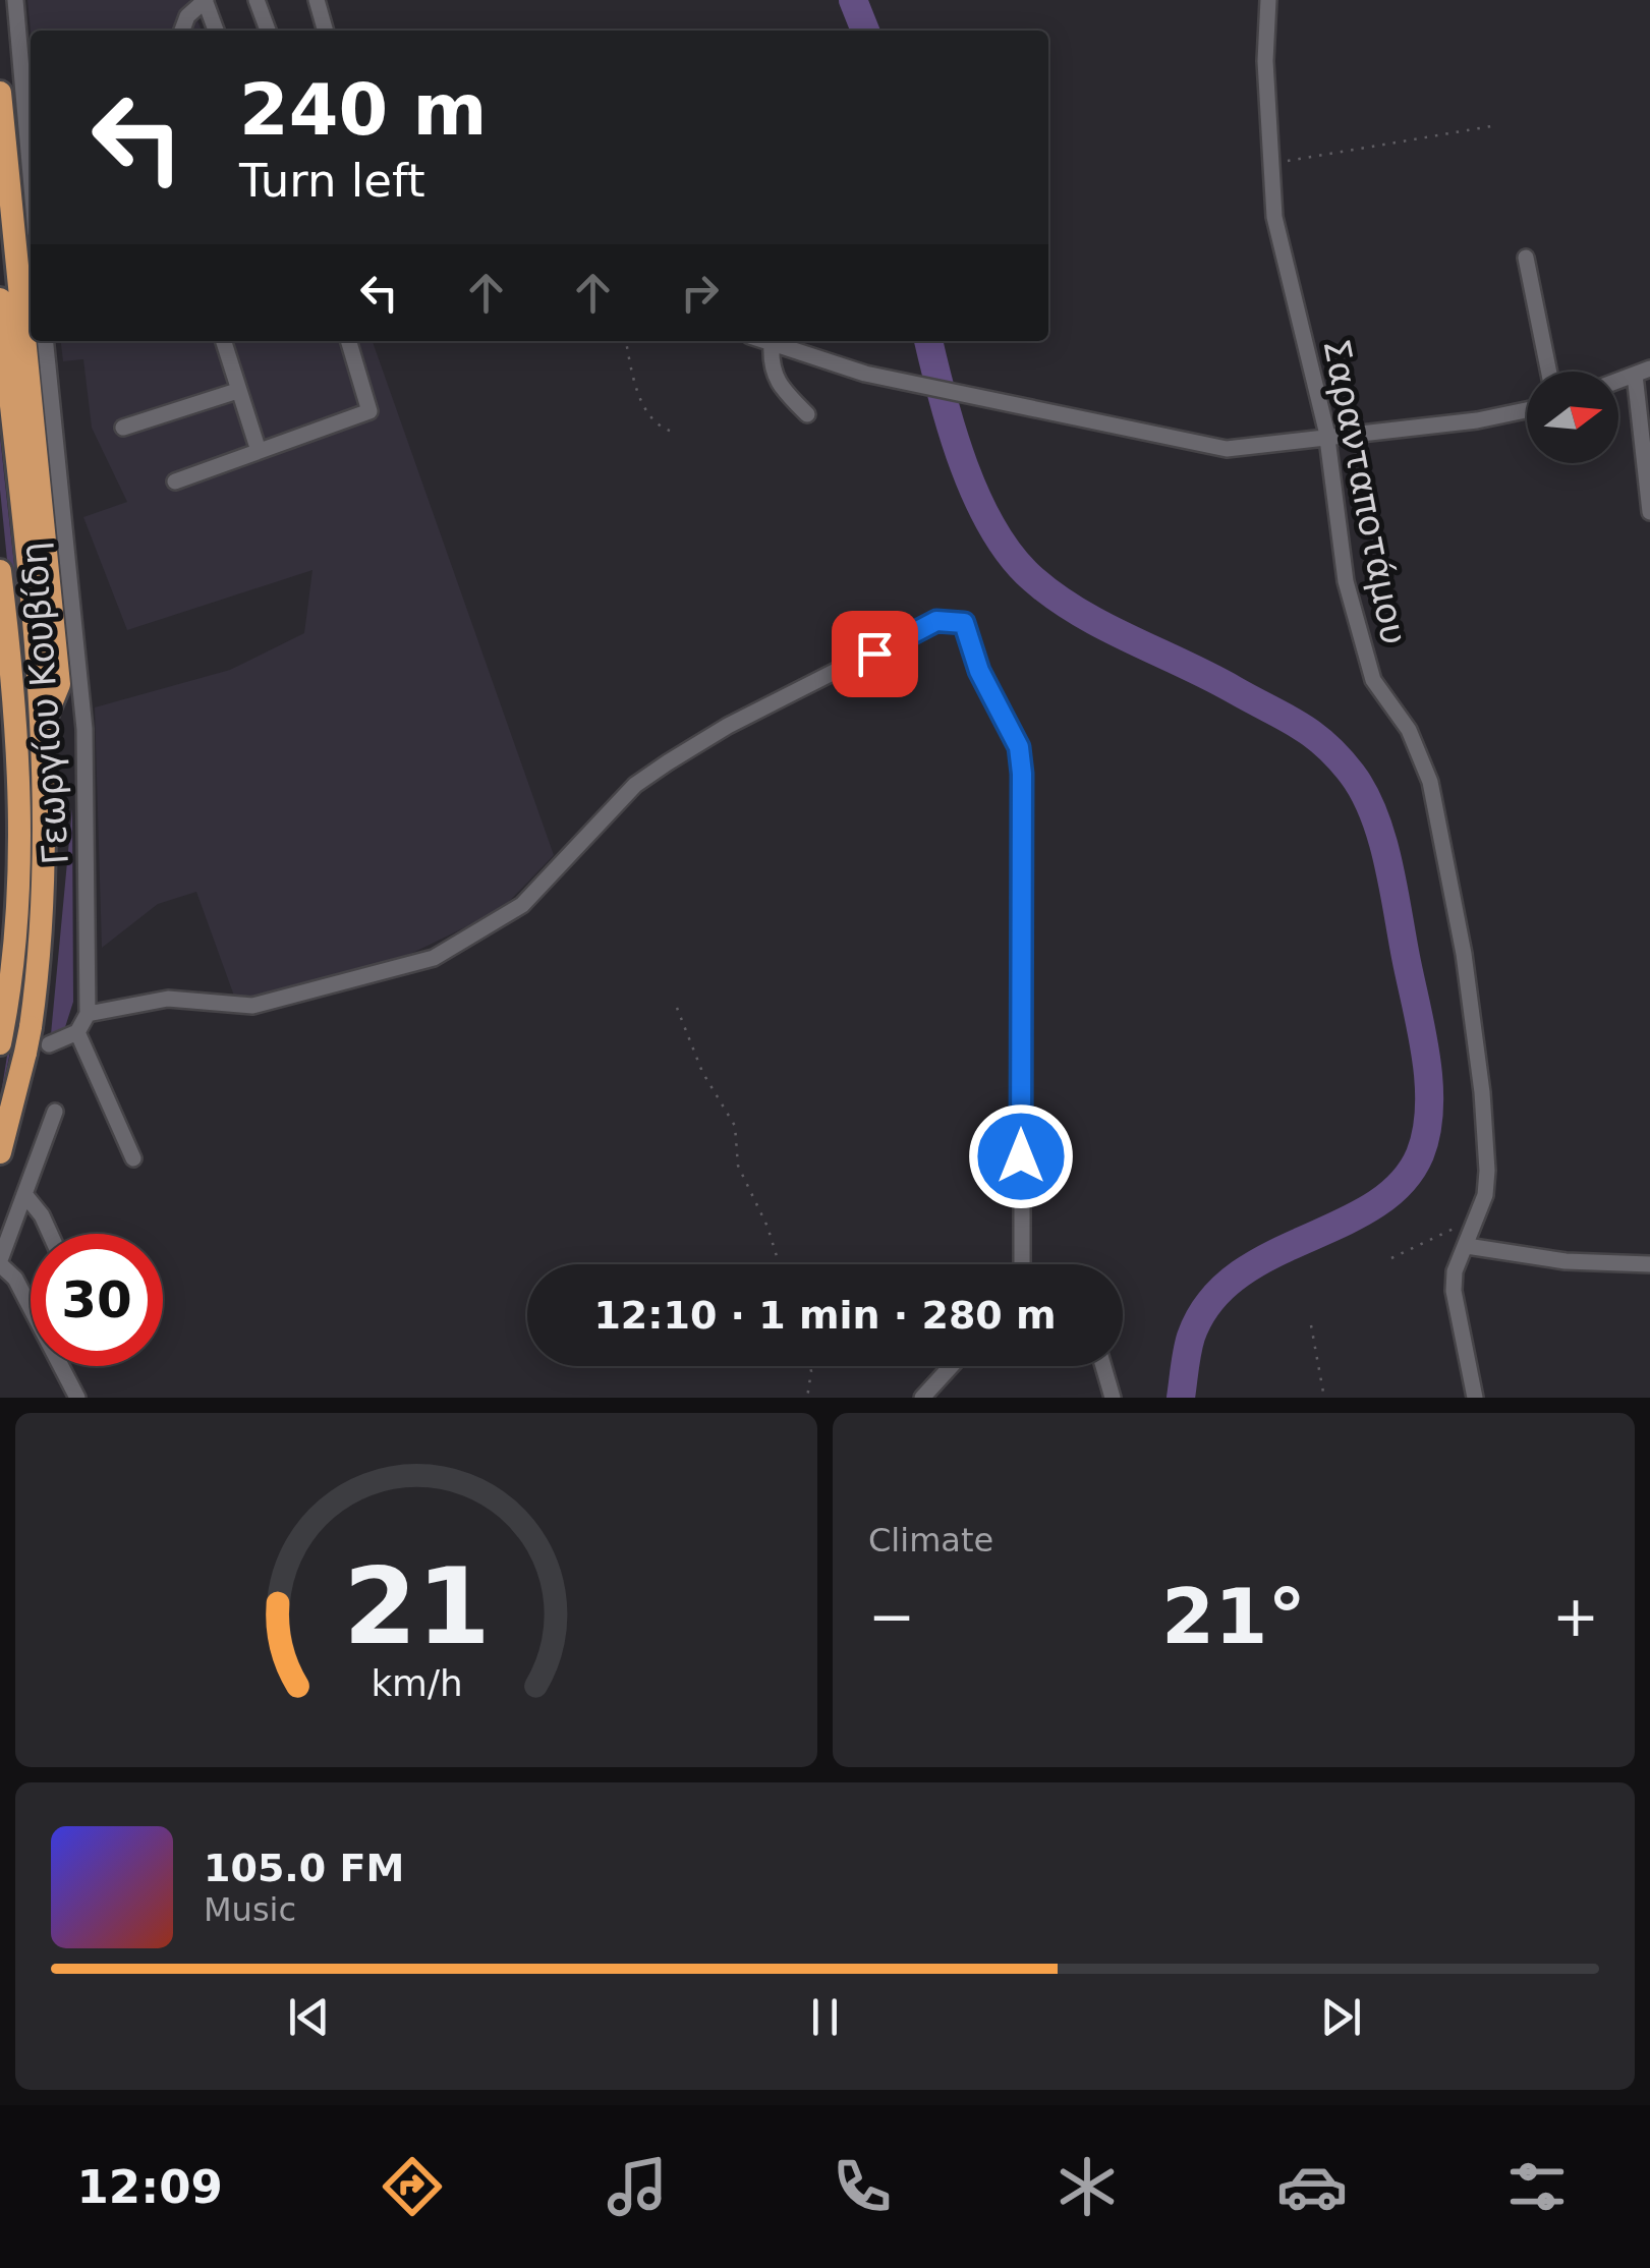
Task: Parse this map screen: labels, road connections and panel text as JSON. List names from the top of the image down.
{
  "streets": {
    "street": ["Σαρανταποτάμου", "Γεωργίου Κουβίδη"]
  },
  "north": "right",
  "page": {
    "turn": ["240 m", "Turn left"],
    "limit": "30",
    "trip": "12:10 · 1 min · 280 m",
    "tile": "Climate",
    "heat": ["−", "21°", "+"],
    "song": ["105.0 FM", "Music"],
    "tabs": "12:09",
    "gauge": ["21", "km/h"]
  }
}
